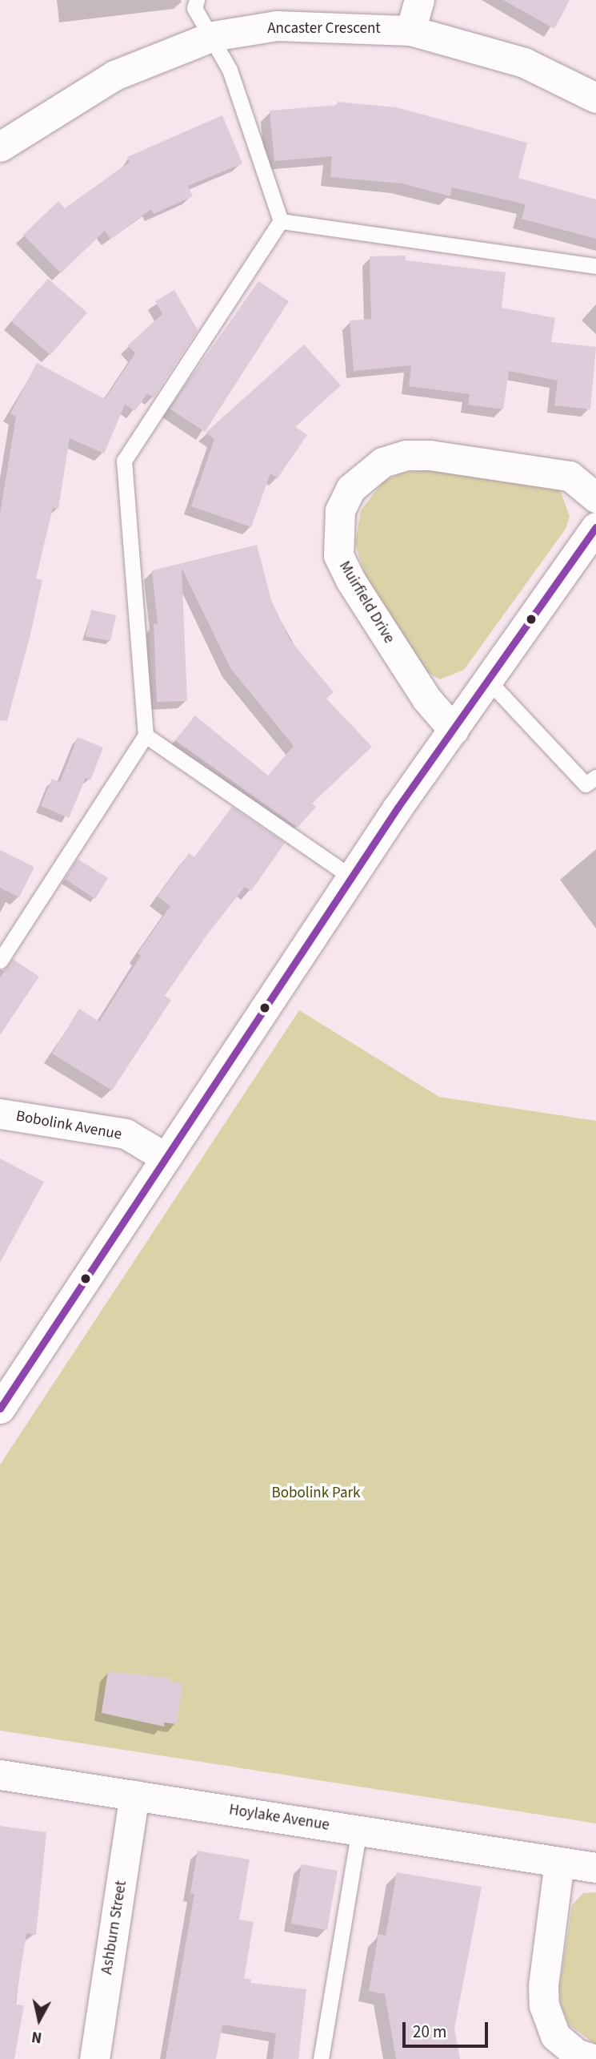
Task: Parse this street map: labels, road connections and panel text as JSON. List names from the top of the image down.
{
  "streets": {
    "street": [
      "Ancaster Crescent",
      "Muirfield Drive",
      "Bobolink Avenue",
      "Hoylake Avenue",
      "Ashburn Street"
    ]
  },
  "crossings": [
    ["Hoylake Avenue", "Ashburn Street"]
  ],
  "parks": ["Bobolink Park"],
  "scale_bar": "20 m",
  "north": "bottom"
}
